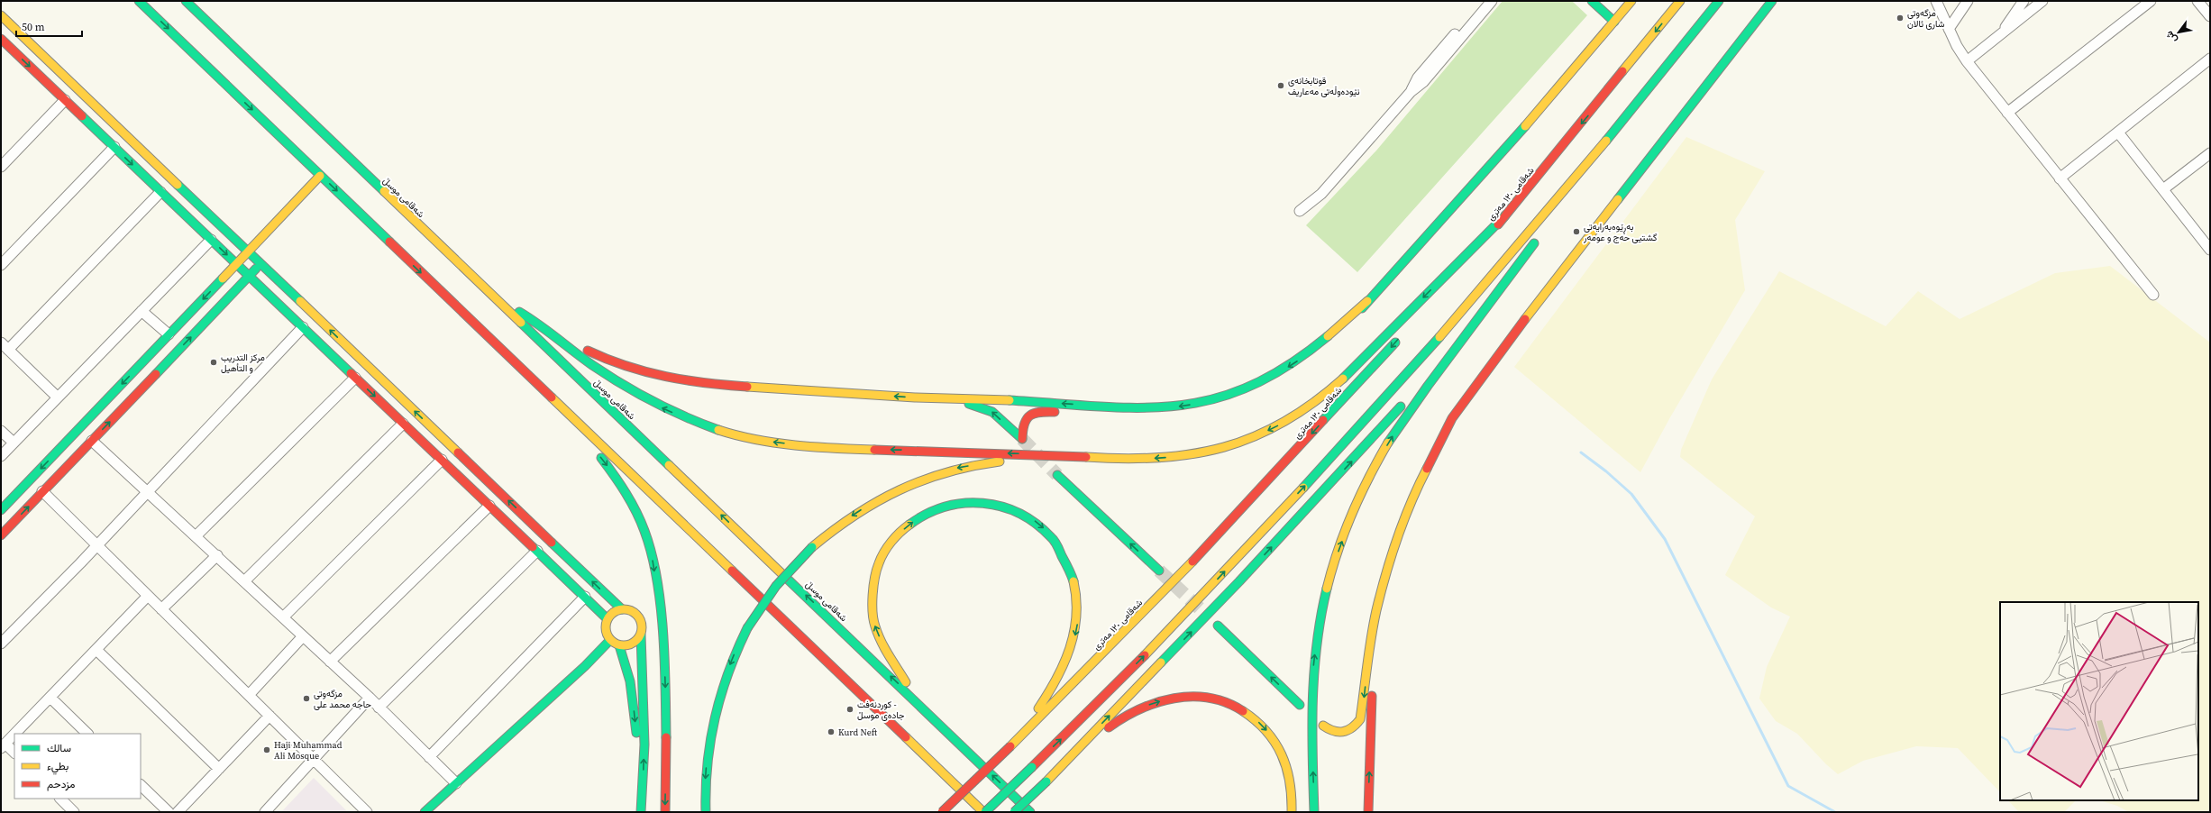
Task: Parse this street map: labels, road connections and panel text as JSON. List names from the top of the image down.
{
  "streets": {
    "main road": ["شەقامی ١٢٠ مەتری", "شەقامی موسڵ"]
  },
  "places": [
    "مزگەوتی شاری ئالان",
    "قوتابخانەی نێودەوڵەتی مەعاریف",
    "بەڕێوەبەرایەتی گشتیی حەج و عومەر",
    "مركز التدريب و التأهيل",
    "مزگه‌وتی حاجه‌ محمد علی",
    "کوردنەفت - جادەی موسڵ",
    "Kurd Neft",
    "Haji Muhammad Ali Mosque"
  ],
  "legend": ["سالك", "بطيء", "مزدحم"],
  "scale_bar": "50 m",
  "north": "bottom left"
}
